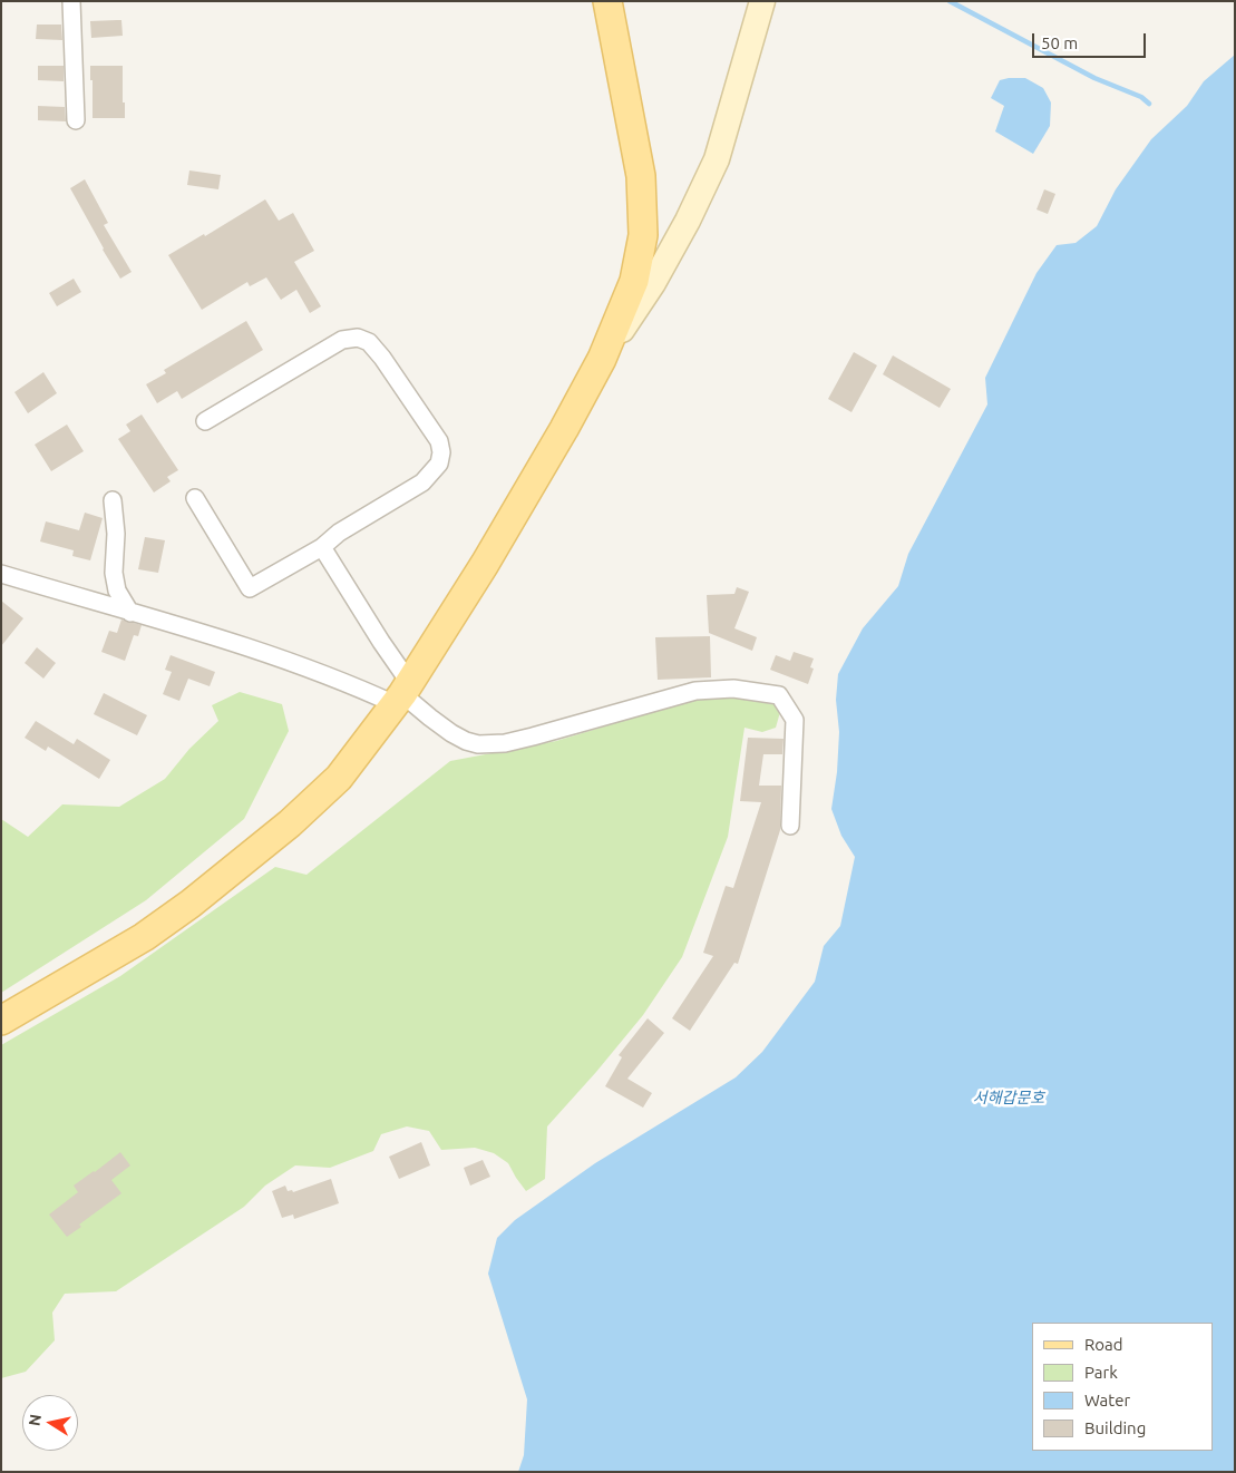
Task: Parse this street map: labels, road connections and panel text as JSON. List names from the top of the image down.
{
  "water": ["서해갑문호"],
  "legend": [
    "Road",
    "Park",
    "Water",
    "Building"
  ],
  "scale_bar": "50 m",
  "north": "left"
}
